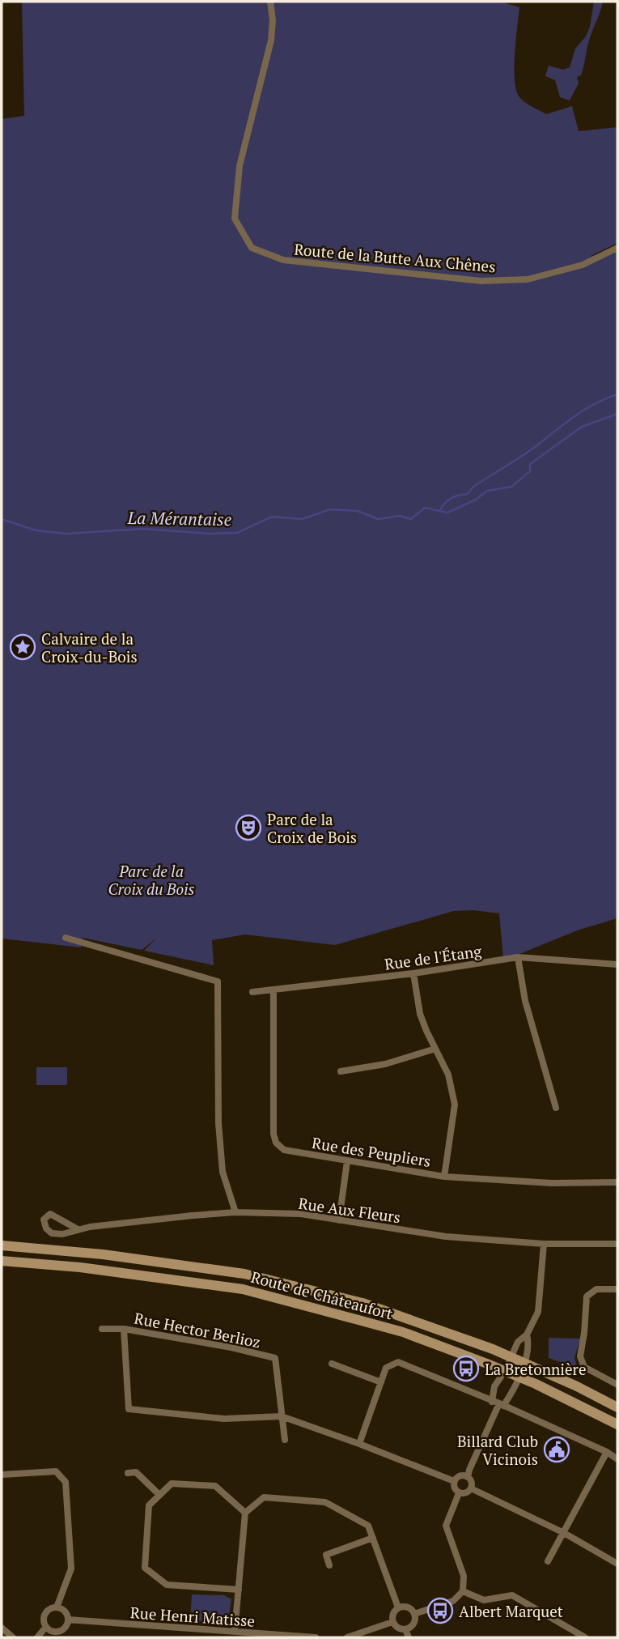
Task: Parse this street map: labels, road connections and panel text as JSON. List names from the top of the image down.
{
  "streets": {
    "main road": ["Route de Châteaufort"],
    "street": [
      "Route de la Butte Aux Chênes",
      "Rue de l'Étang",
      "Rue des Peupliers",
      "Rue Aux Fleurs",
      "Rue Hector Berlioz",
      "Rue Henri Matisse"
    ]
  },
  "crossings": [
    ["Rue de l'Étang", "Rue des Peupliers"]
  ],
  "water": ["La Mérantaise"],
  "parks": ["Parc de la Croix du Bois"],
  "places": {
    "place": ["Calvaire de la Croix-du-Bois"],
    "theatre": ["Parc de la Croix de Bois"],
    "bus stop": ["La Bretonnière", "Albert Marquet"],
    "public building": ["Billard Club Vicinois"]
  }
}
